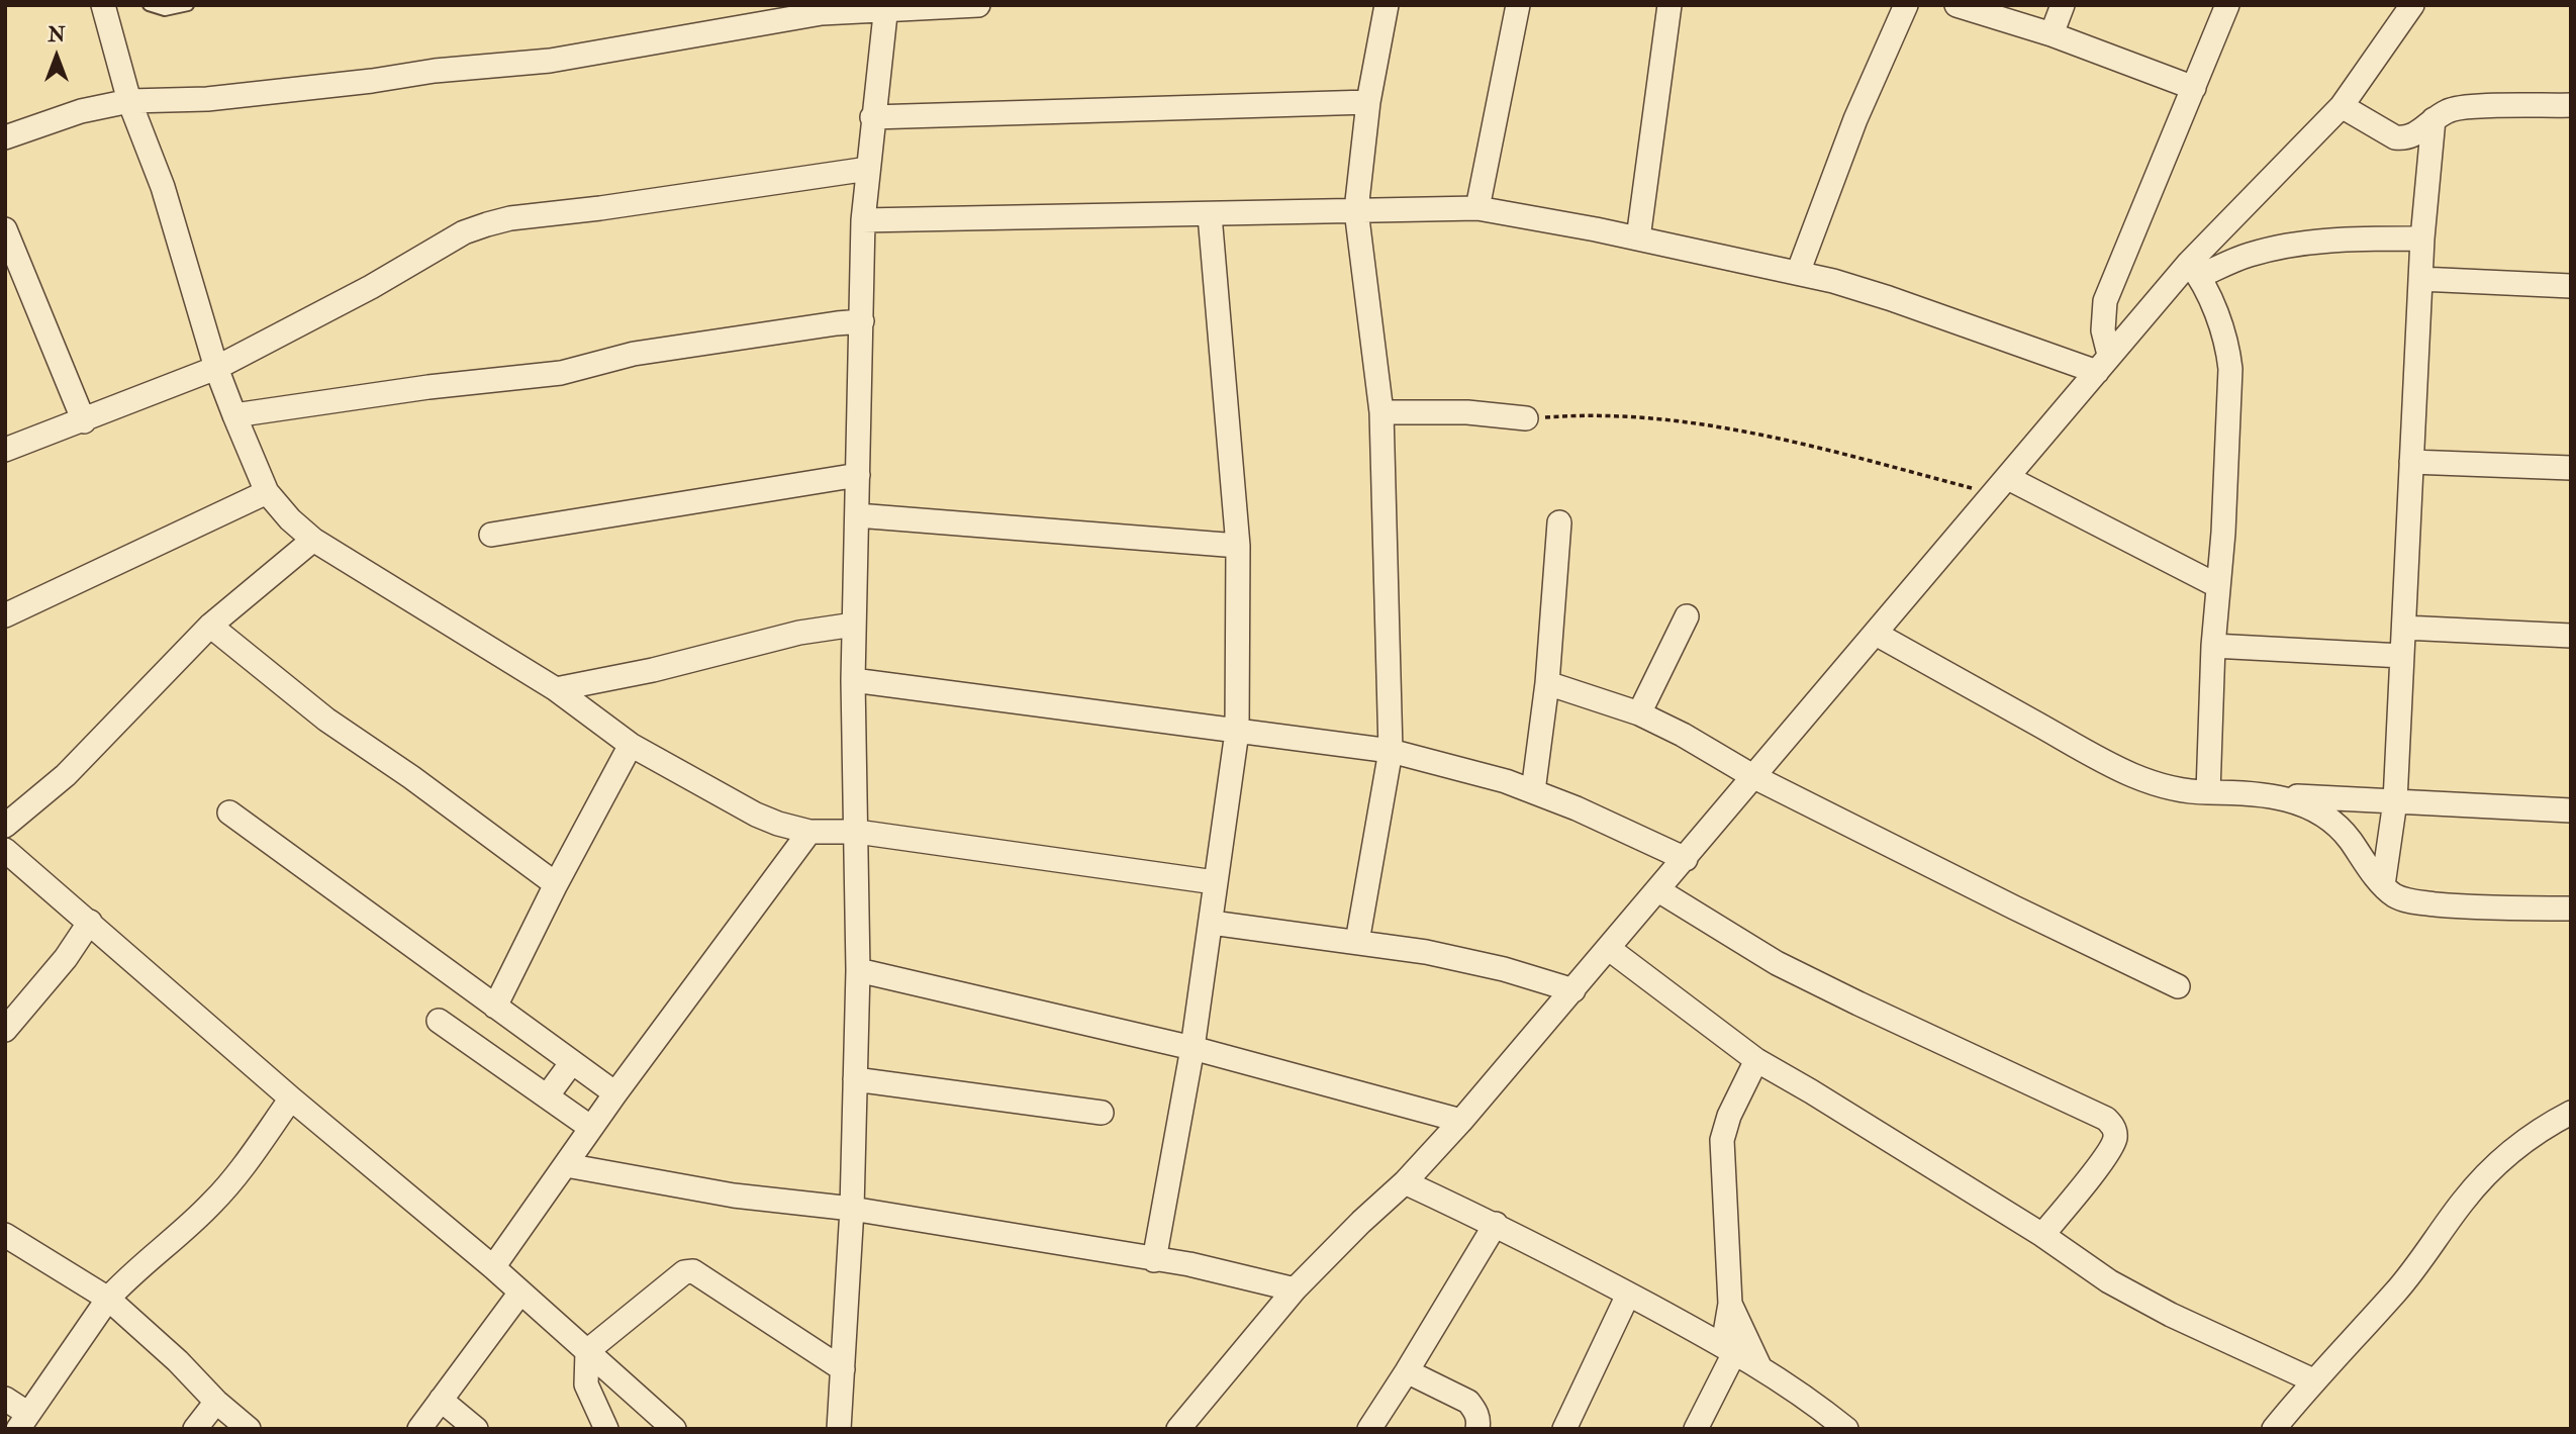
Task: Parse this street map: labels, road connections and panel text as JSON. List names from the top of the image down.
{
  "north": "top"
}
